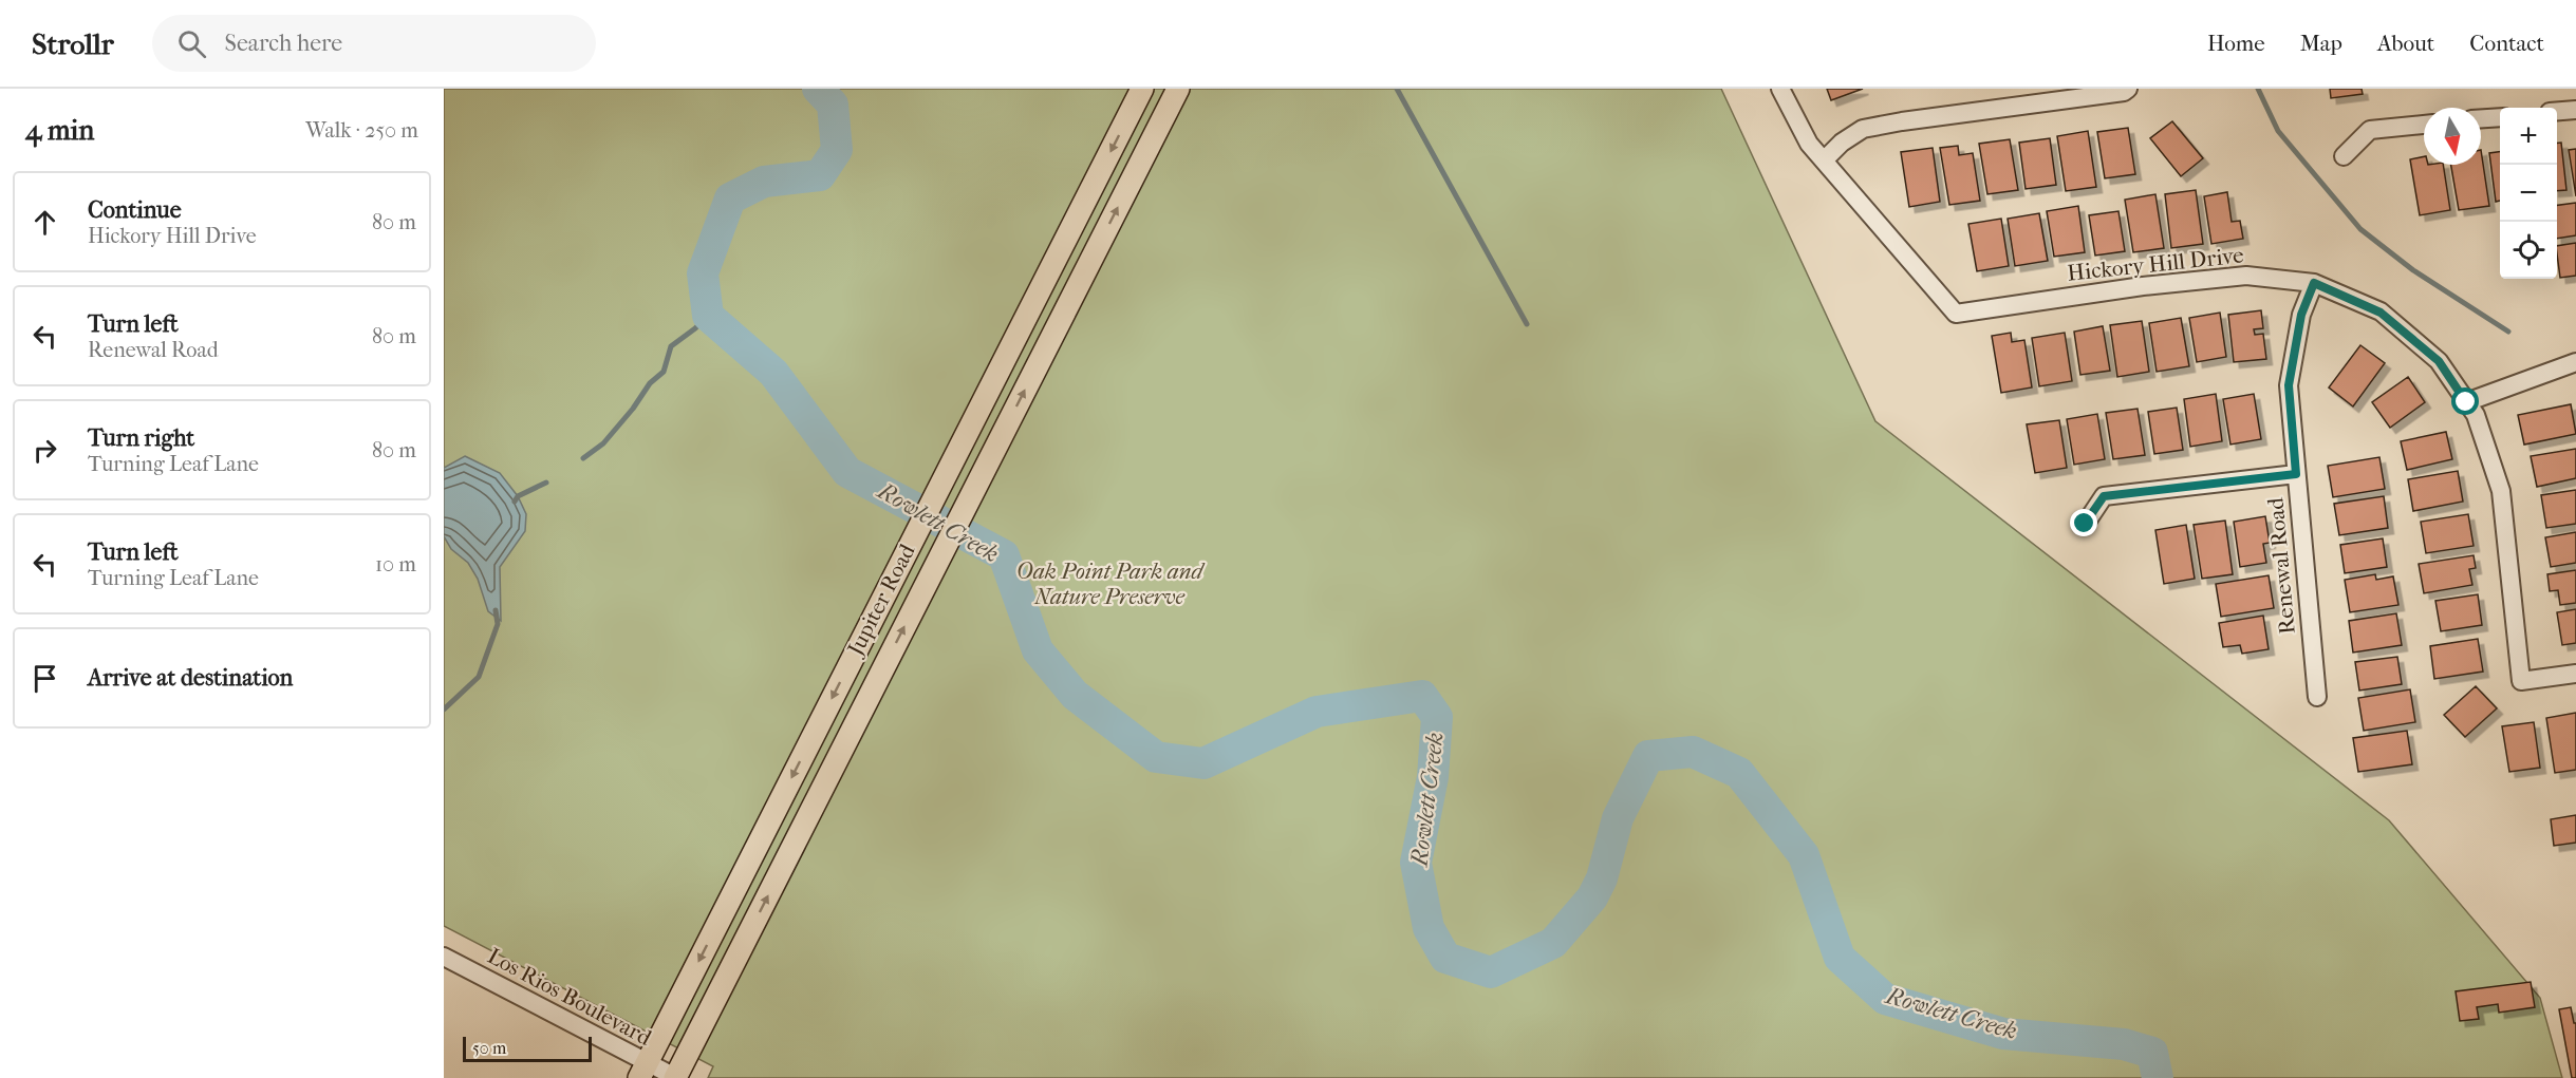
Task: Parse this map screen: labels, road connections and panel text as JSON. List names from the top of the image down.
{
  "streets": {
    "main road": ["Jupiter Road"],
    "street": ["Hickory Hill Drive", "Renewal Road", "Los Rios Boulevard"]
  },
  "crossings": [
    ["Hickory Hill Drive", "Renewal Road"],
    ["Jupiter Road", "Los Rios Boulevard"]
  ],
  "water": ["Rowlett Creek"],
  "parks": ["Oak Point Park and Nature Preserve"],
  "scale_bar": "50 m",
  "north": "bottom",
  "page": {
    "header": "Strollr",
    "search": "Search here",
    "nav": [
      "Home",
      "Map",
      "About",
      "Contact"
    ],
    "heading": ["4 min", "Walk · 250 m"],
    "map_buttons": ["+", "−"],
    "list": [
      ["Continue", "Hickory Hill Drive", "80 m"],
      ["Turn left", "Renewal Road", "80 m"],
      ["Turn right", "Turning Leaf Lane", "80 m"],
      ["Turn left", "Turning Leaf Lane", "10 m"],
      "Arrive at destination"
    ],
    "scale": "50 m"
  }
}
